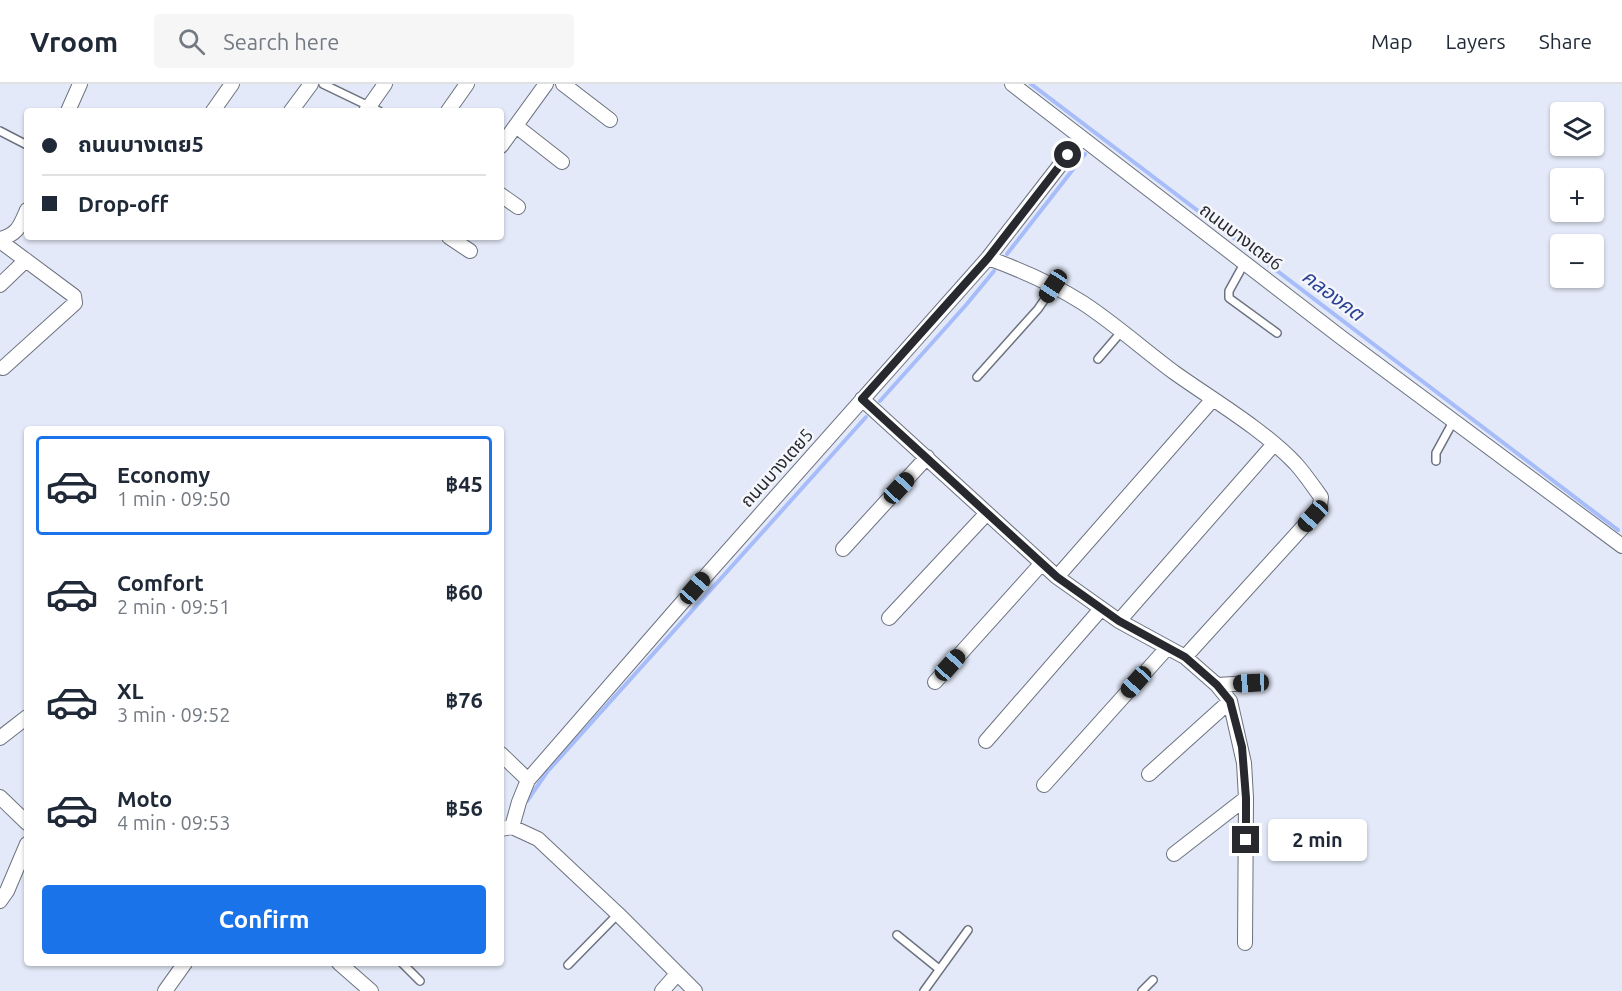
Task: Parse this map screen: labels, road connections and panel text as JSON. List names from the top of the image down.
{
  "streets": {
    "street": ["ถนนบางเตย6", "ถนนบางเตย5"]
  },
  "crossings": [
    ["ถนนบางเตย6", "ถนนบางเตย5"]
  ],
  "water": ["คลองคต"],
  "page": {
    "header": "Vroom",
    "search": "Search here",
    "nav": ["Map", "Layers", "Share"],
    "map_buttons": ["+", "−"],
    "banner": ["ถนนบางเตย5", "Drop-off"],
    "list": [
      {
        "name": "Economy",
        "note": "1 min · 09:50",
        "value": "฿45"
      },
      {
        "name": "Comfort",
        "note": "2 min · 09:51",
        "value": "฿60"
      },
      {
        "name": "XL",
        "note": "3 min · 09:52",
        "value": "฿76"
      },
      {
        "name": "Moto",
        "note": "4 min · 09:53",
        "value": "฿56"
      }
    ],
    "bubble": "2 min",
    "buttons": "Confirm"
  }
}
